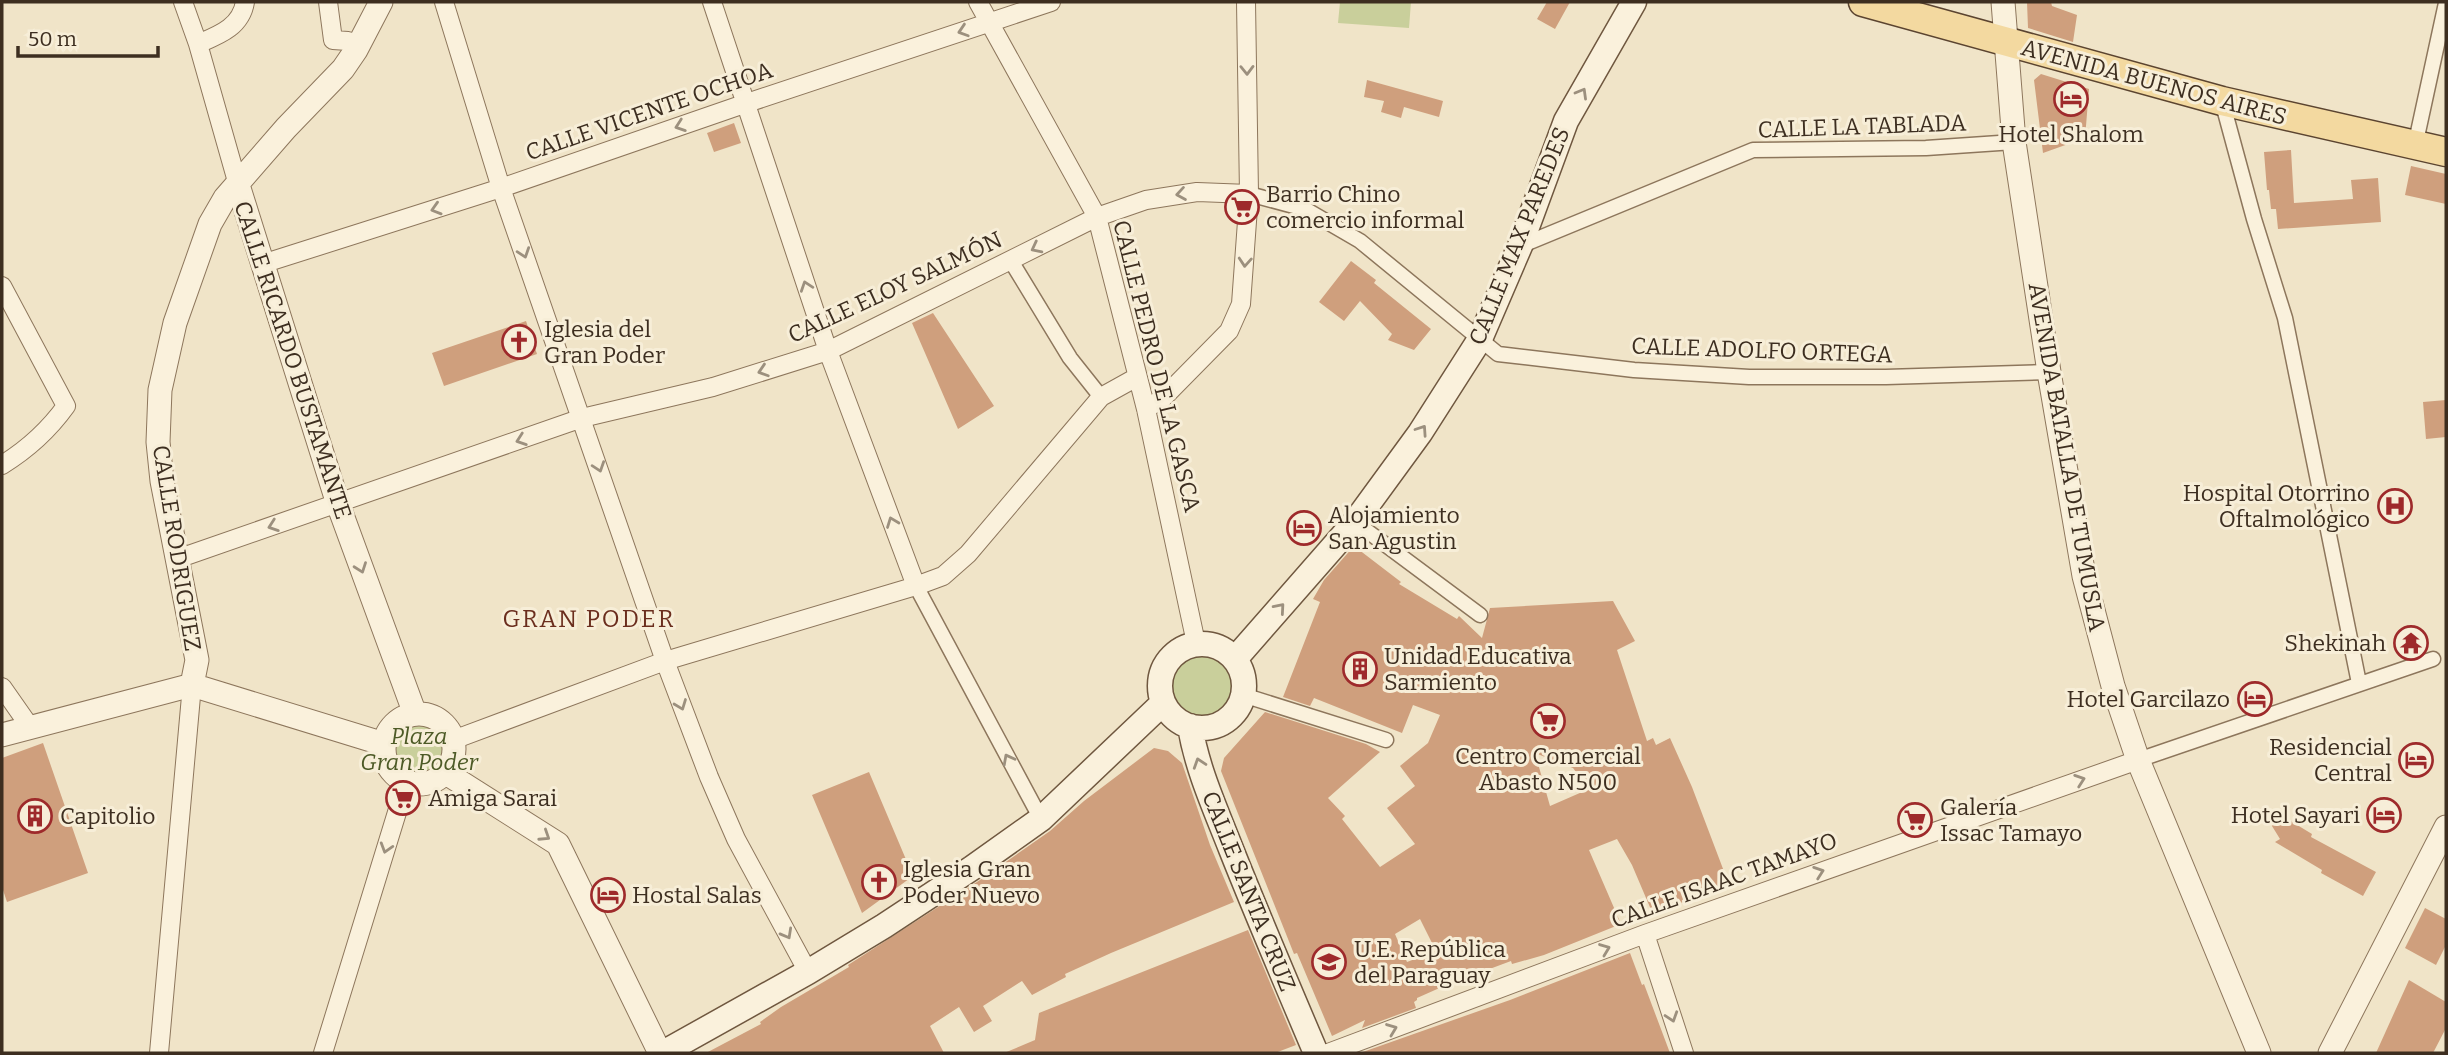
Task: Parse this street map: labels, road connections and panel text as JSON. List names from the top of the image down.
{
  "streets": {
    "main road": ["AVENIDA BUENOS AIRES", "CALLE MAX PAREDES", "CALLE SANTA CRUZ"],
    "street": [
      "CALLE VICENTE OCHOA",
      "CALLE LA TABLADA",
      "CALLE ELOY SALMÓN",
      "CALLE ADOLFO ORTEGA",
      "CALLE RICARDO BUSTAMANTE",
      "CALLE PEDRO DE LA GASCA",
      "AVENIDA BATALLA DE TUMUSLA",
      "CALLE RODRIGUEZ",
      "CALLE ISAAC TAMAYO"
    ]
  },
  "crossings": [
    ["AVENIDA BUENOS AIRES", "AVENIDA BATALLA DE TUMUSLA"],
    ["CALLE VICENTE OCHOA", "CALLE RICARDO BUSTAMANTE"],
    ["CALLE VICENTE OCHOA", "CALLE PEDRO DE LA GASCA"],
    ["CALLE LA TABLADA", "CALLE MAX PAREDES"],
    ["CALLE LA TABLADA", "AVENIDA BATALLA DE TUMUSLA"],
    ["CALLE MAX PAREDES", "CALLE ELOY SALMÓN"],
    ["CALLE MAX PAREDES", "CALLE ADOLFO ORTEGA"],
    ["CALLE MAX PAREDES", "CALLE PEDRO DE LA GASCA"],
    ["CALLE MAX PAREDES", "CALLE SANTA CRUZ"],
    ["CALLE ELOY SALMÓN", "CALLE ADOLFO ORTEGA"],
    ["CALLE ELOY SALMÓN", "CALLE RICARDO BUSTAMANTE"],
    ["CALLE ELOY SALMÓN", "CALLE PEDRO DE LA GASCA"],
    ["CALLE ELOY SALMÓN", "CALLE RODRIGUEZ"],
    ["CALLE ADOLFO ORTEGA", "AVENIDA BATALLA DE TUMUSLA"],
    ["CALLE RICARDO BUSTAMANTE", "CALLE RODRIGUEZ"],
    ["CALLE PEDRO DE LA GASCA", "CALLE SANTA CRUZ"],
    ["AVENIDA BATALLA DE TUMUSLA", "CALLE ISAAC TAMAYO"]
  ],
  "one_way": [
    "CALLE VICENTE OCHOA",
    "CALLE MAX PAREDES",
    "CALLE ELOY SALMÓN",
    "CALLE ISAAC TAMAYO",
    "CALLE SANTA CRUZ"
  ],
  "districts": ["GRAN PODER"],
  "parks": ["Plaza Gran Poder"],
  "places": {
    "hotel": [
      "Hotel Shalom",
      "Alojamiento San Agustin",
      "Hotel Garcilazo",
      "Residencial Central",
      "Hotel Sayari",
      "Hostal Salas"
    ],
    "supermarket": [
      "Barrio Chino comercio informal",
      "Centro Comercial Abasto N500",
      "Amiga Sarai",
      "Galería Issac Tamayo"
    ],
    "church": ["Iglesia del Gran Poder", "Iglesia Gran Poder Nuevo"],
    "hospital": ["Hospital Otorrino Oftalmológico"],
    "temple": ["Shekinah"],
    "building": ["Unidad Educativa Sarmiento", "Capitolio"],
    "school or university": ["U.E. República del Paraguay"]
  },
  "scale_bar": "50 m"
}
